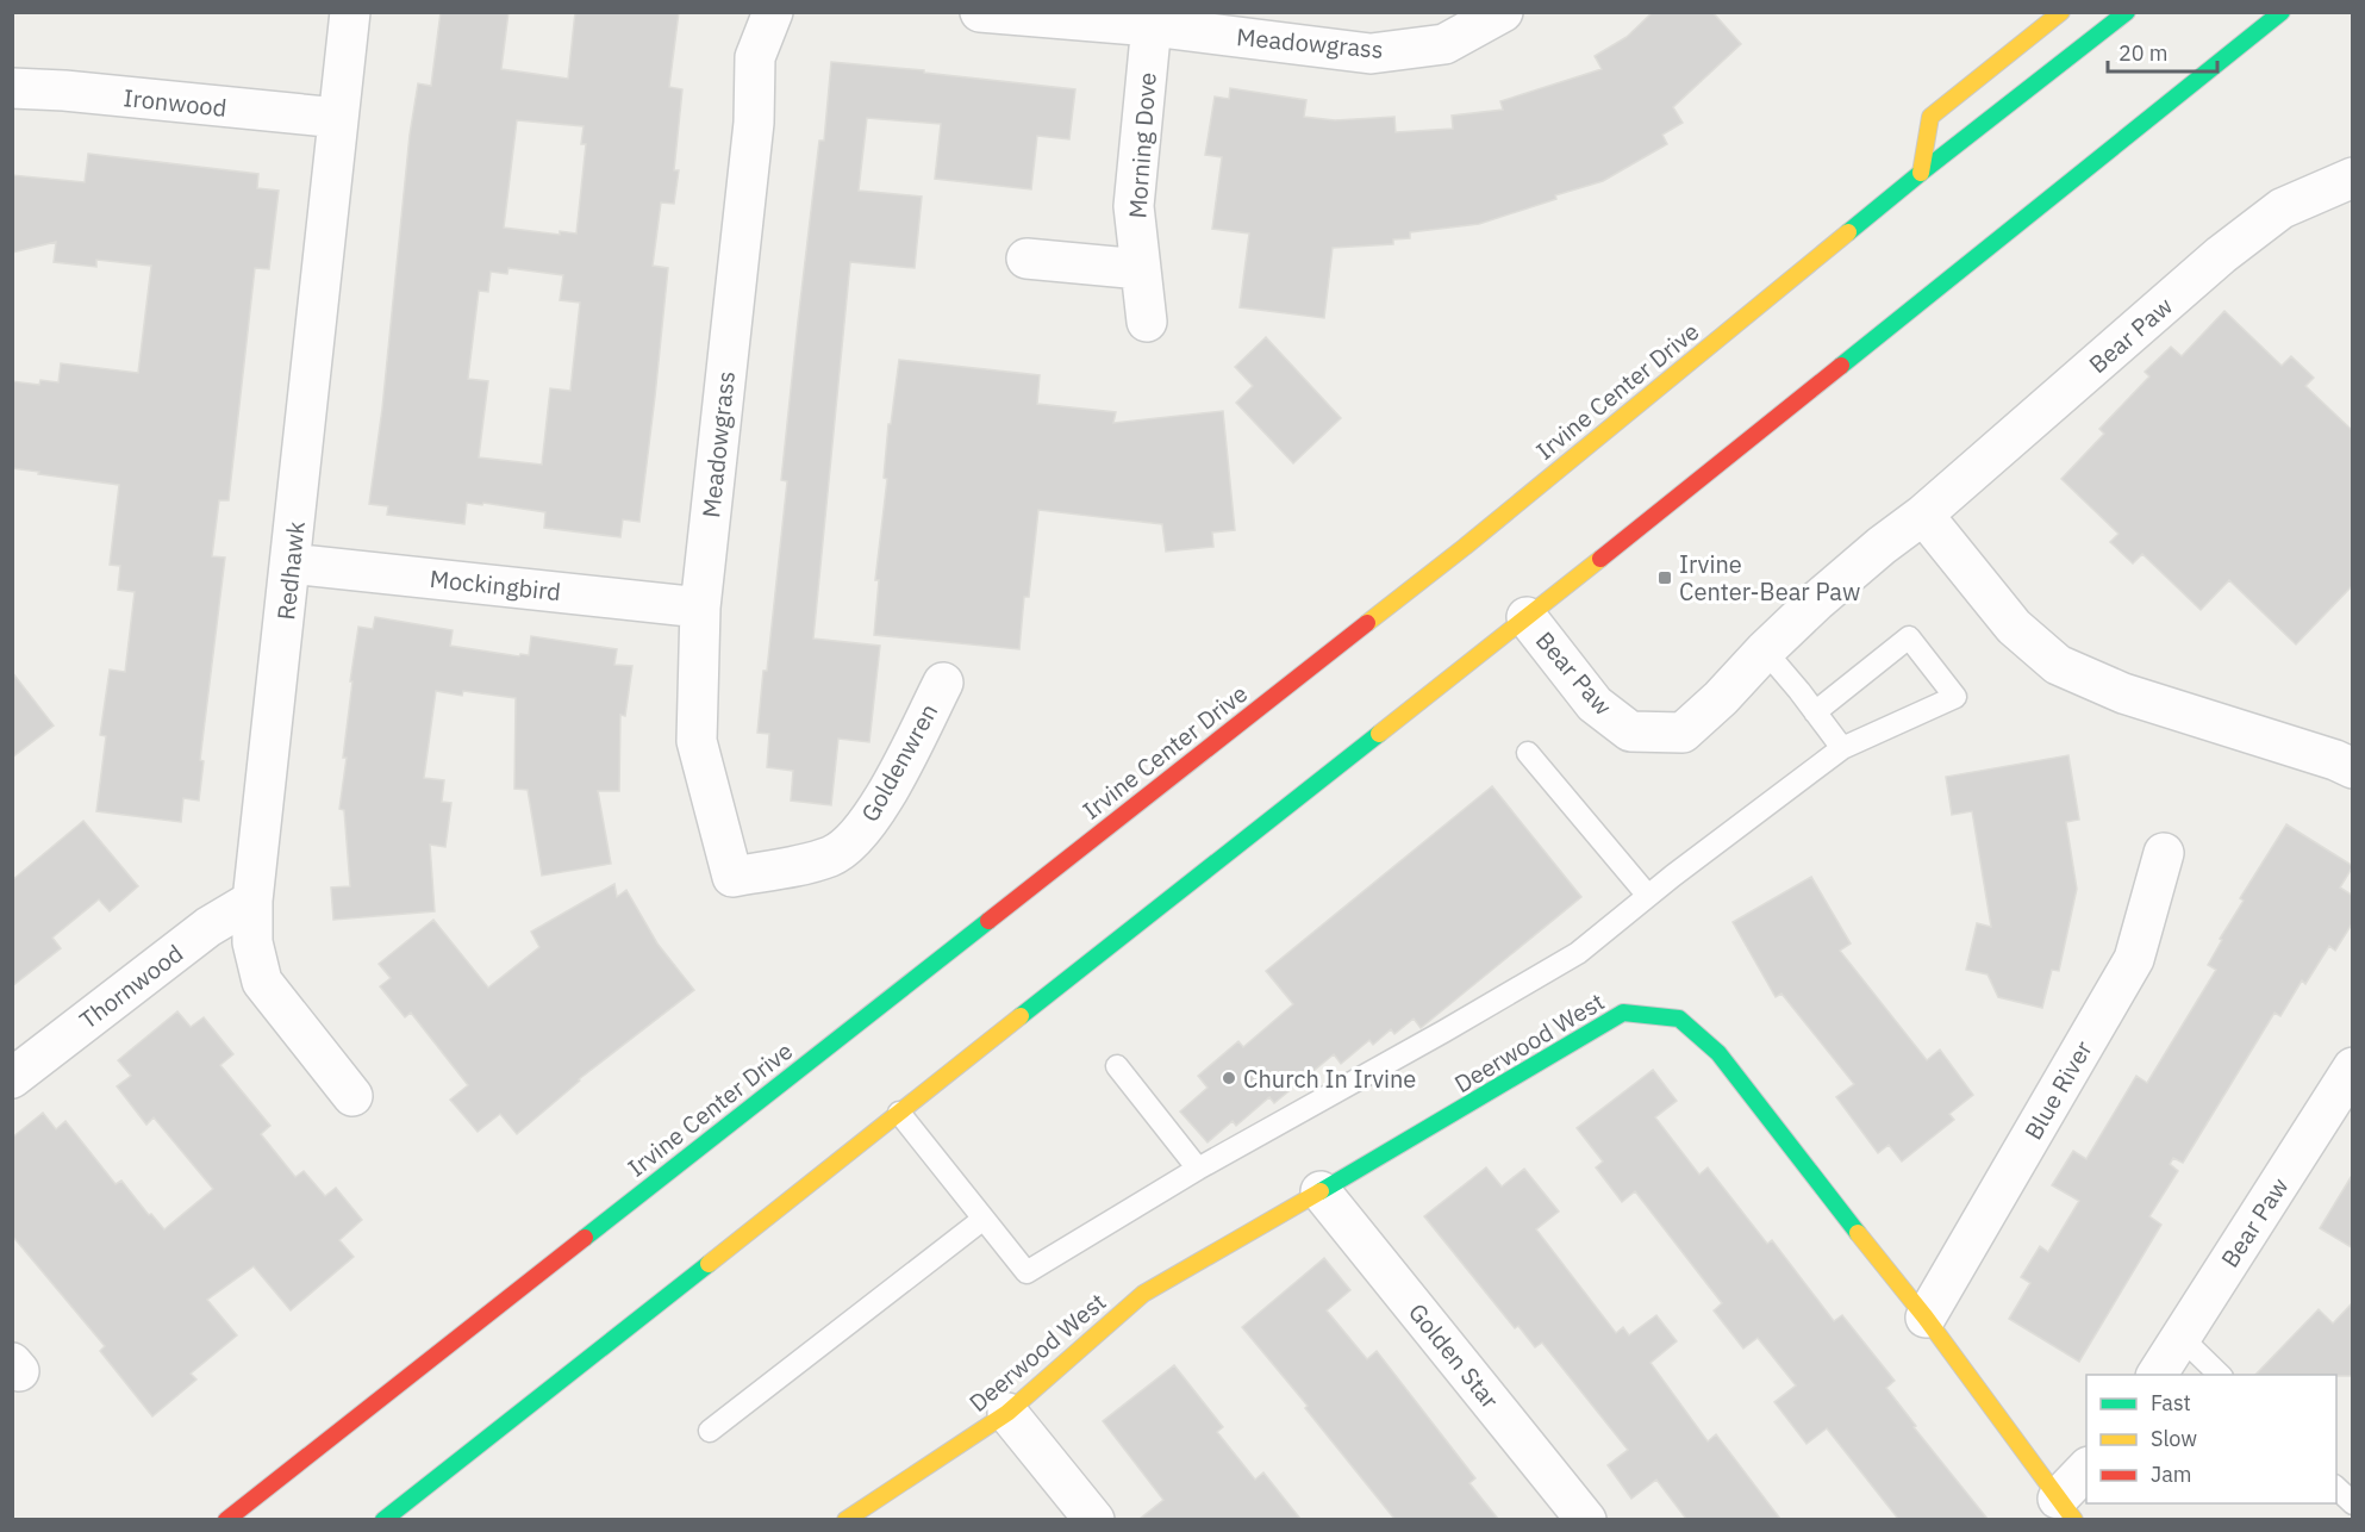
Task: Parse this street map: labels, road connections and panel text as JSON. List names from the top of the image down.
{
  "streets": {
    "main road": ["Irvine Center Drive", "Deerwood West"],
    "street": [
      "Meadowgrass",
      "Ironwood",
      "Morning Dove",
      "Bear Paw",
      "Redhawk",
      "Mockingbird",
      "Goldenwren",
      "Thornwood",
      "Blue River",
      "Golden Star"
    ]
  },
  "crossings": [
    ["Meadowgrass", "Morning Dove"],
    ["Meadowgrass", "Mockingbird"],
    ["Meadowgrass", "Goldenwren"],
    ["Ironwood", "Redhawk"],
    ["Redhawk", "Mockingbird"],
    ["Redhawk", "Thornwood"],
    ["Deerwood West", "Blue River"],
    ["Deerwood West", "Golden Star"]
  ],
  "places": {
    "transit": ["Irvine Center-Bear Paw"],
    "other": ["Church In Irvine"]
  },
  "legend": ["Fast", "Slow", "Jam"],
  "scale_bar": "20 m"
}
